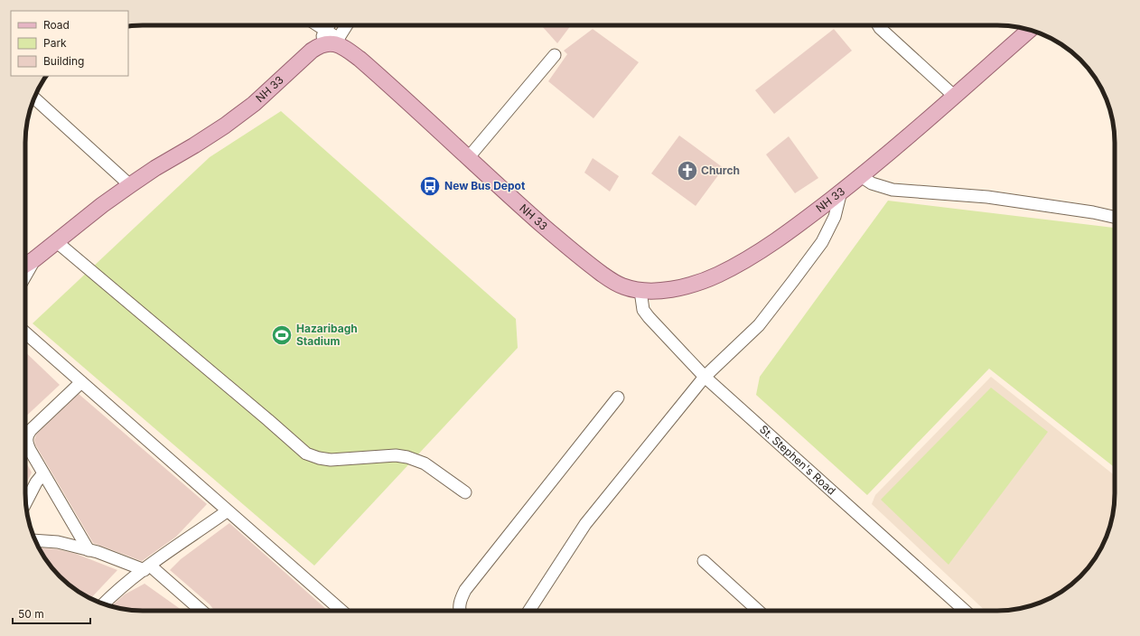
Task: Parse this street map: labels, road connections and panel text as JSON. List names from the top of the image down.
{
  "streets": {
    "main road": ["NH 33"],
    "street": ["St. Stephen's Road"]
  },
  "crossings": [
    ["NH 33", "St. Stephen's Road"]
  ],
  "places": {
    "church": ["Church"],
    "bus stop": ["New Bus Depot"],
    "sports": ["Hazaribagh Stadium"]
  },
  "legend": ["Road", "Park", "Building"],
  "scale_bar": "50 m"
}
